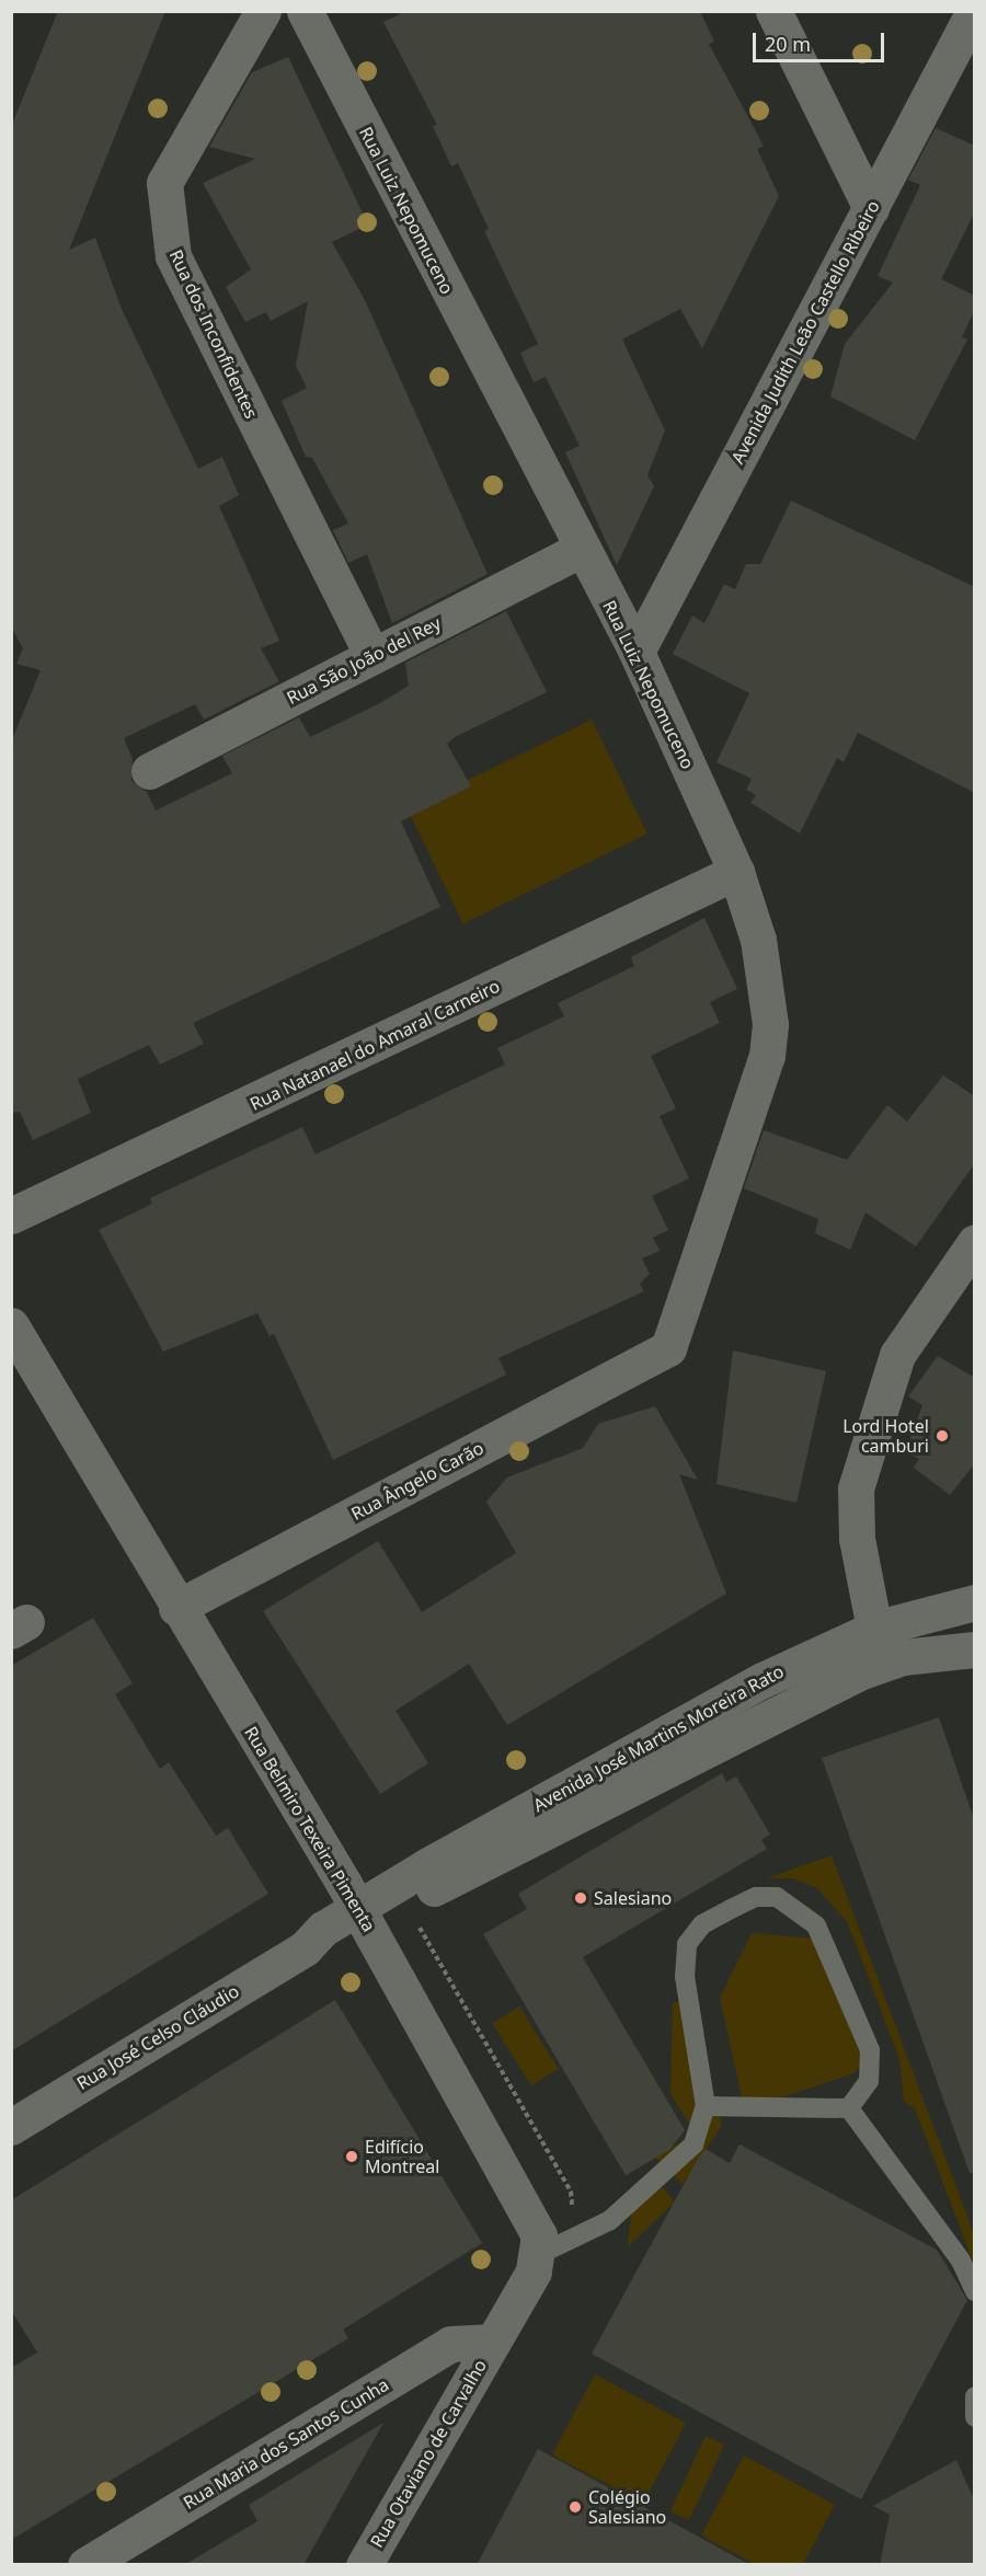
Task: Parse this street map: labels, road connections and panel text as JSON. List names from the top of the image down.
{
  "streets": {
    "street": [
      "Rua Luiz Nepomuceno",
      "Avenida Judith Leão Castello Ribeiro",
      "Rua dos Inconfidentes",
      "Rua São João del Rey",
      "Rua Natanael do Amaral Carneiro",
      "Rua Ângelo Carão",
      "Avenida José Martins Moreira Rato",
      "Rua Belmiro Texeira Pimenta",
      "Rua José Celso Cláudio",
      "Rua Maria dos Santos Cunha",
      "Rua Otaviano de Carvalho"
    ]
  },
  "crossings": [
    ["Rua Luiz Nepomuceno", "Avenida Judith Leão Castello Ribeiro"],
    ["Rua Luiz Nepomuceno", "Rua São João del Rey"],
    ["Rua Luiz Nepomuceno", "Rua Natanael do Amaral Carneiro"],
    ["Rua Luiz Nepomuceno", "Rua Ângelo Carão"],
    ["Rua dos Inconfidentes", "Rua São João del Rey"],
    ["Rua Ângelo Carão", "Rua Belmiro Texeira Pimenta"],
    ["Avenida José Martins Moreira Rato", "Rua Belmiro Texeira Pimenta"],
    ["Avenida José Martins Moreira Rato", "Rua José Celso Cláudio"],
    ["Rua Belmiro Texeira Pimenta", "Rua José Celso Cláudio"],
    ["Rua Maria dos Santos Cunha", "Rua Otaviano de Carvalho"]
  ],
  "places": [
    "Lord Hotel camburi",
    "Salesiano",
    "Edifício Montreal",
    "Colégio Salesiano"
  ],
  "scale_bar": "20 m"
}
